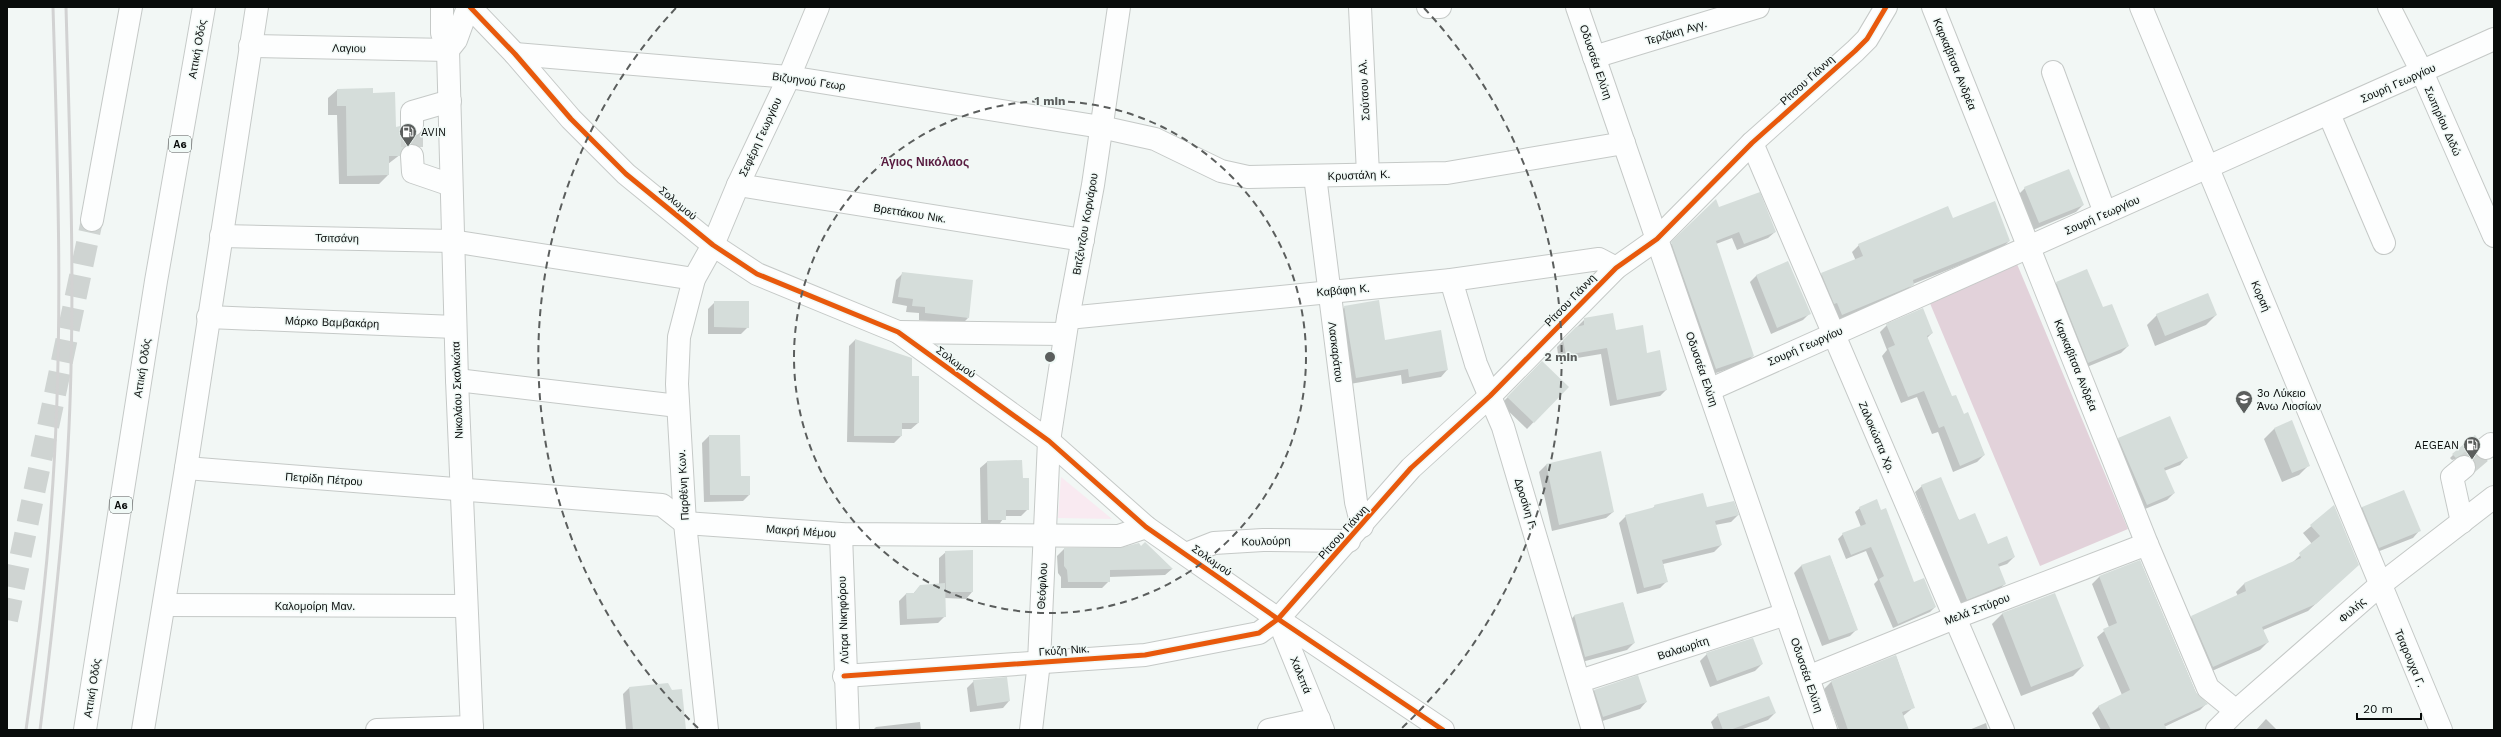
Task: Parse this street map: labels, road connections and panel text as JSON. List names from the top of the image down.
{
  "streets": {
    "main road": [
      "Τερζάκη Αγγ.",
      "Λαγιου",
      "Αττική Οδός",
      "Οδυσσέα Ελύτη",
      "Καρκαβίτσα Ανδρέα",
      "Ρίτσου Γιάννη",
      "Βιζυηνού Γεωρ",
      "Σουρή Γεωργίου",
      "Σούτσου Αλ.",
      "Σωτηρίου Διδώ",
      "Σεφέρη Γεωργίου",
      "Α6",
      "Κρυστάλη Κ.",
      "Σολωμού",
      "Βρεττάκου Νικ.",
      "Βιτζέντζου Κορνάρου",
      "Τσιτσάνη",
      "Καβάφη Κ.",
      "Κοραή",
      "Μάρκο Βαμβακάρη",
      "Λασκαράτου",
      "Νικολάου Σκαλκώτα",
      "Ζαλοκώστα Χρ.",
      "Πετρίδη Πέτρου",
      "Παρθένη Κων.",
      "Δροσίνη Γ.",
      "Μακρή Μέμου",
      "Κουλούρη",
      "Θεόφιλου",
      "Καλομοίρη Μαν.",
      "Μελά Σπύρου",
      "Φυλής",
      "Λύτρα Νικηφόρου",
      "Βαλαωρίτη",
      "Γκύζη Νικ.",
      "Τσαρουχα Γ.",
      "Χαλεπά"
    ]
  },
  "crossings": [
    ["Τερζάκη Αγγ.", "Οδυσσέα Ελύτη"],
    ["Λαγιου", "Νικολάου Σκαλκώτα"],
    ["Οδυσσέα Ελύτη", "Ρίτσου Γιάννη"],
    ["Οδυσσέα Ελύτη", "Σουρή Γεωργίου"],
    ["Οδυσσέα Ελύτη", "Κρυστάλη Κ."],
    ["Οδυσσέα Ελύτη", "Μελά Σπύρου"],
    ["Οδυσσέα Ελύτη", "Βαλαωρίτη"],
    ["Καρκαβίτσα Ανδρέα", "Σουρή Γεωργίου"],
    ["Καρκαβίτσα Ανδρέα", "Μελά Σπύρου"],
    ["Καρκαβίτσα Ανδρέα", "Φυλής"],
    ["Ρίτσου Γιάννη", "Σολωμού"],
    ["Ρίτσου Γιάννη", "Καβάφη Κ."],
    ["Ρίτσου Γιάννη", "Λασκαράτου"],
    ["Ρίτσου Γιάννη", "Ζαλοκώστα Χρ."],
    ["Ρίτσου Γιάννη", "Δροσίνη Γ."],
    ["Ρίτσου Γιάννη", "Κουλούρη"],
    ["Ρίτσου Γιάννη", "Γκύζη Νικ."],
    ["Ρίτσου Γιάννη", "Χαλεπά"],
    ["Βιζυηνού Γεωρ", "Σεφέρη Γεωργίου"],
    ["Βιζυηνού Γεωρ", "Κρυστάλη Κ."],
    ["Βιζυηνού Γεωρ", "Σολωμού"],
    ["Βιζυηνού Γεωρ", "Βιτζέντζου Κορνάρου"],
    ["Σουρή Γεωργίου", "Σωτηρίου Διδώ"],
    ["Σουρή Γεωργίου", "Κοραή"],
    ["Σουρή Γεωργίου", "Ζαλοκώστα Χρ."],
    ["Σούτσου Αλ.", "Κρυστάλη Κ."],
    ["Σεφέρη Γεωργίου", "Σολωμού"],
    ["Σεφέρη Γεωργίου", "Βρεττάκου Νικ."],
    ["Σεφέρη Γεωργίου", "Παρθένη Κων."],
    ["Κρυστάλη Κ.", "Βιτζέντζου Κορνάρου"],
    ["Κρυστάλη Κ.", "Λασκαράτου"],
    ["Σολωμού", "Βιτζέντζου Κορνάρου"],
    ["Σολωμού", "Καβάφη Κ."],
    ["Σολωμού", "Παρθένη Κων."],
    ["Σολωμού", "Μακρή Μέμου"],
    ["Σολωμού", "Κουλούρη"],
    ["Σολωμού", "Θεόφιλου"],
    ["Σολωμού", "Γκύζη Νικ."],
    ["Σολωμού", "Χαλεπά"],
    ["Βρεττάκου Νικ.", "Βιτζέντζου Κορνάρου"],
    ["Βιτζέντζου Κορνάρου", "Καβάφη Κ."],
    ["Βιτζέντζου Κορνάρου", "Θεόφιλου"],
    ["Τσιτσάνη", "Νικολάου Σκαλκώτα"],
    ["Τσιτσάνη", "Παρθένη Κων."],
    ["Καβάφη Κ.", "Λασκαράτου"],
    ["Καβάφη Κ.", "Δροσίνη Γ."],
    ["Κοραή", "Φυλής"],
    ["Κοραή", "Τσαρουχα Γ."],
    ["Μάρκο Βαμβακάρη", "Νικολάου Σκαλκώτα"],
    ["Λασκαράτου", "Κουλούρη"],
    ["Νικολάου Σκαλκώτα", "Πετρίδη Πέτρου"],
    ["Νικολάου Σκαλκώτα", "Καλομοίρη Μαν."],
    ["Ζαλοκώστα Χρ.", "Μελά Σπύρου"],
    ["Παρθένη Κων.", "Μακρή Μέμου"],
    ["Δροσίνη Γ.", "Βαλαωρίτη"],
    ["Μακρή Μέμου", "Θεόφιλου"],
    ["Μακρή Μέμου", "Λύτρα Νικηφόρου"],
    ["Θεόφιλου", "Γκύζη Νικ."],
    ["Φυλής", "Τσαρουχα Γ."],
    ["Λύτρα Νικηφόρου", "Γκύζη Νικ."],
    ["Γκύζη Νικ.", "Χαλεπά"]
  ],
  "districts": ["Άγιος Νικόλαος"],
  "places": {
    "fuel station": ["AVIN", "AEGEAN"],
    "school or university": ["3ο Λύκειο Άνω Λιοσίων"]
  },
  "scale_bar": "20 m",
  "rings": ["1 min", "2 min"]
}
